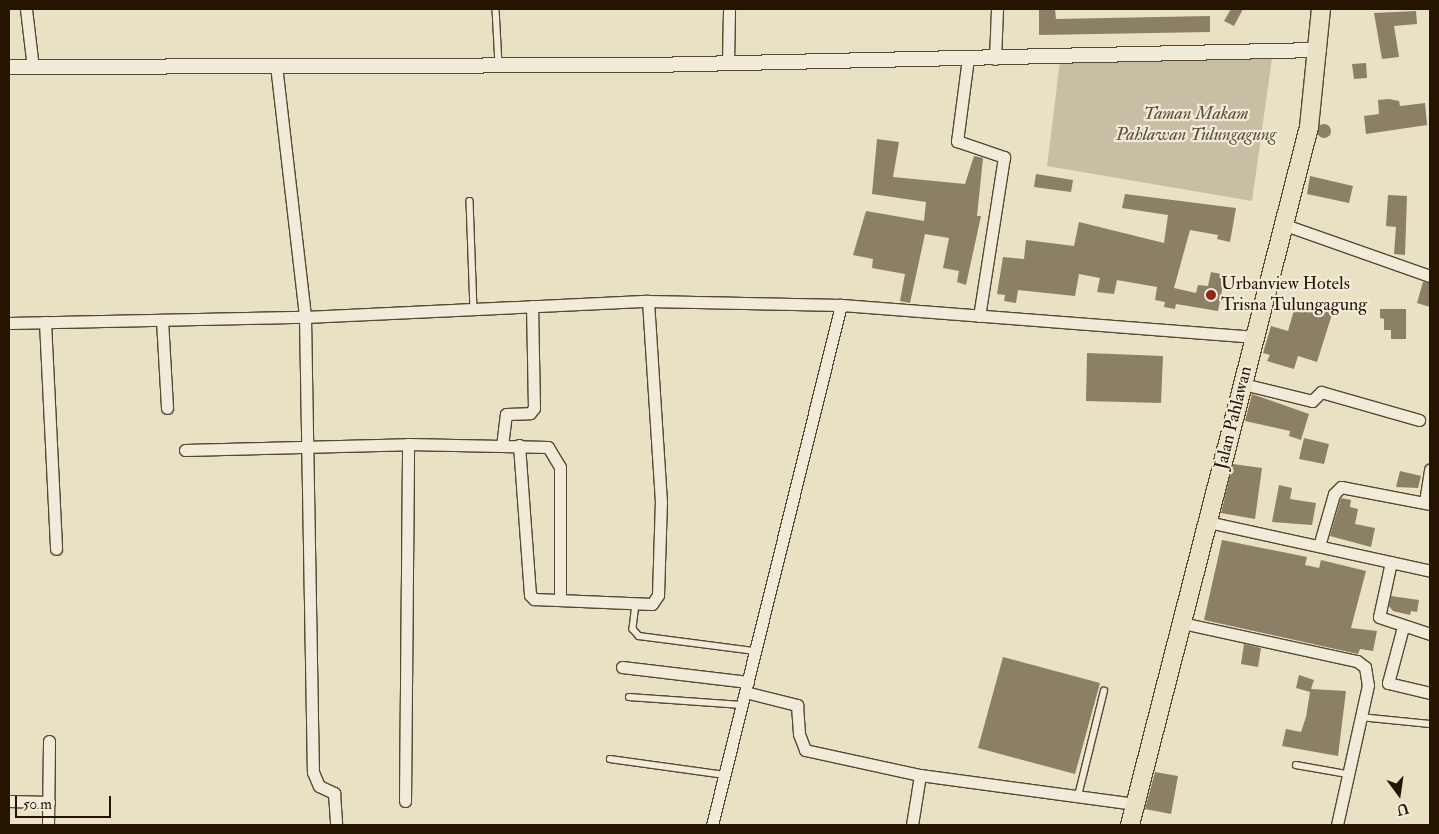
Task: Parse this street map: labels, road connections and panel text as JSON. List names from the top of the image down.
{
  "streets": {
    "highway": ["Jalan Pahlawan"]
  },
  "parks": ["Taman Makam Pahlawan Tulungagung"],
  "places": ["Urbanview Hotels Trisna Tulungagung"],
  "scale_bar": "50 m",
  "north": "bottom"
}
